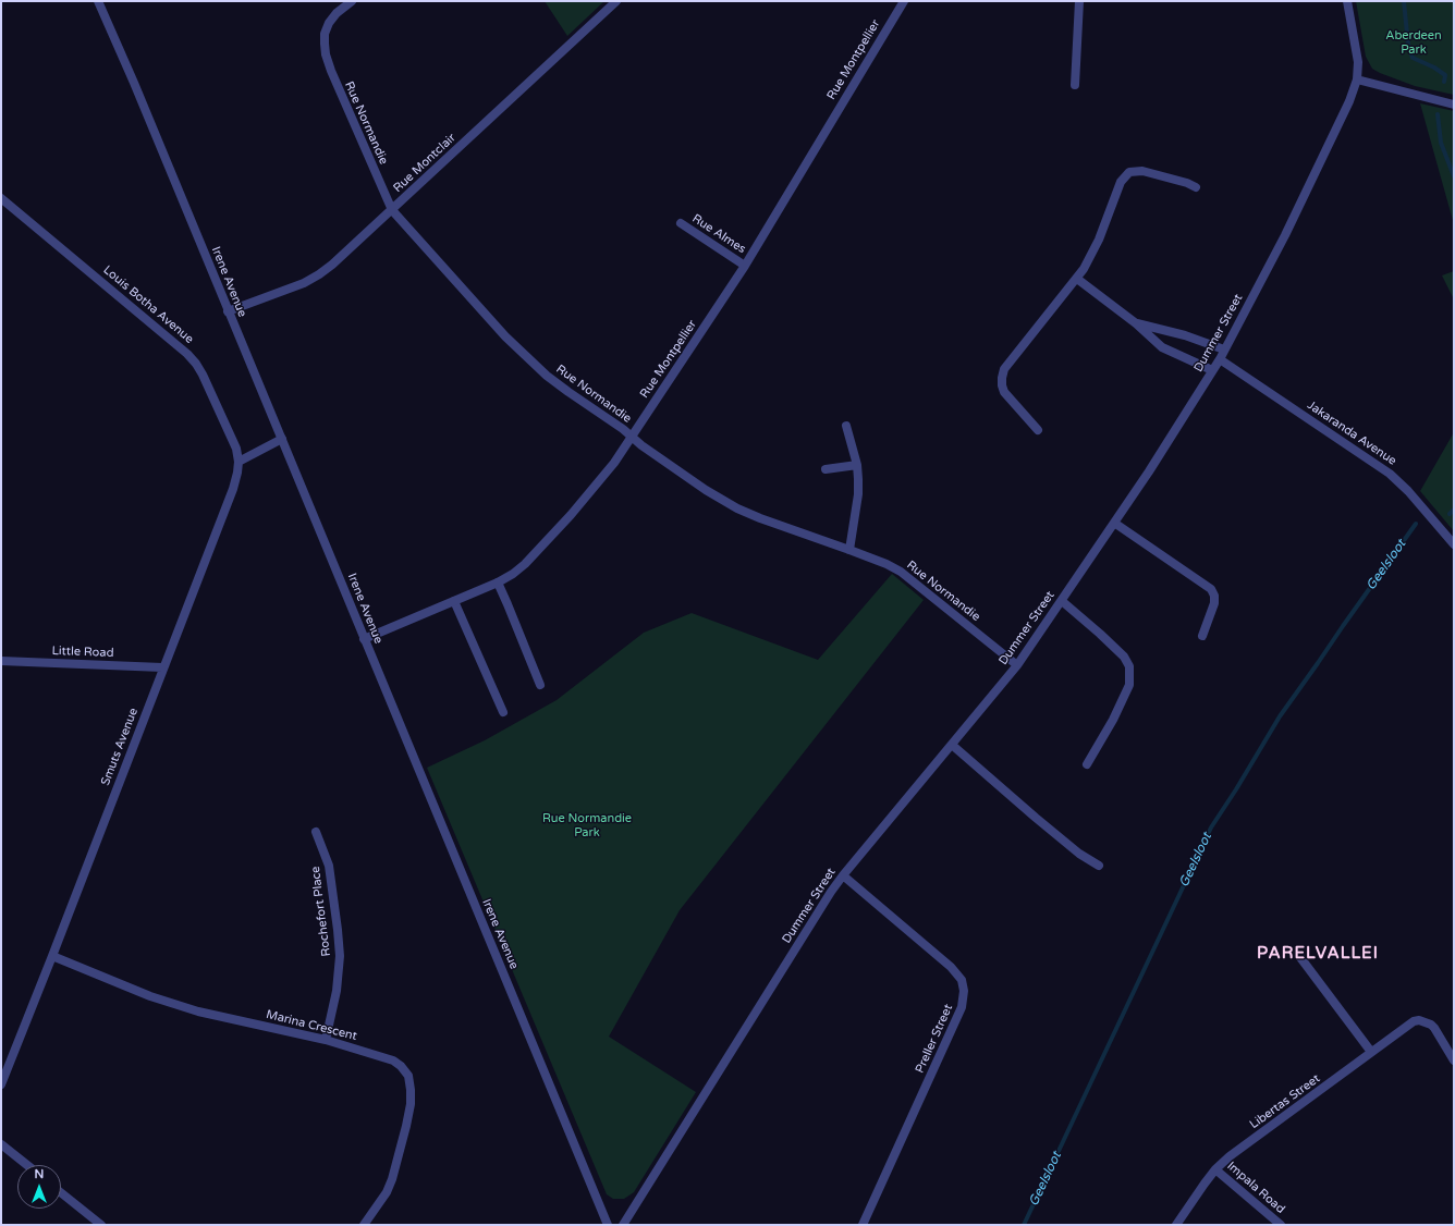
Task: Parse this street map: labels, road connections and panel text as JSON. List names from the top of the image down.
{
  "streets": {
    "street": [
      "Rue Montpellier",
      "Rue Normandie",
      "Rue Montclair",
      "Rue Almes",
      "Irene Avenue",
      "Louis Botha Avenue",
      "Dummer Street",
      "Jakaranda Avenue",
      "Little Road",
      "Smuts Avenue",
      "Rochefort Place",
      "Marina Crescent",
      "Preller Street",
      "Libertas Street",
      "Impala Road"
    ]
  },
  "crossings": [
    ["Rue Montpellier", "Rue Normandie"],
    ["Rue Montpellier", "Rue Almes"],
    ["Rue Montpellier", "Irene Avenue"],
    ["Rue Normandie", "Rue Montclair"],
    ["Rue Normandie", "Dummer Street"],
    ["Rue Montclair", "Irene Avenue"],
    ["Louis Botha Avenue", "Smuts Avenue"],
    ["Dummer Street", "Jakaranda Avenue"],
    ["Dummer Street", "Preller Street"],
    ["Little Road", "Smuts Avenue"],
    ["Smuts Avenue", "Marina Crescent"],
    ["Rochefort Place", "Marina Crescent"],
    ["Libertas Street", "Impala Road"]
  ],
  "districts": ["PARELVALLEI"],
  "water": ["Geelsloot"],
  "parks": ["Aberdeen Park", "Rue Normandie Park"],
  "north": "top"
}
